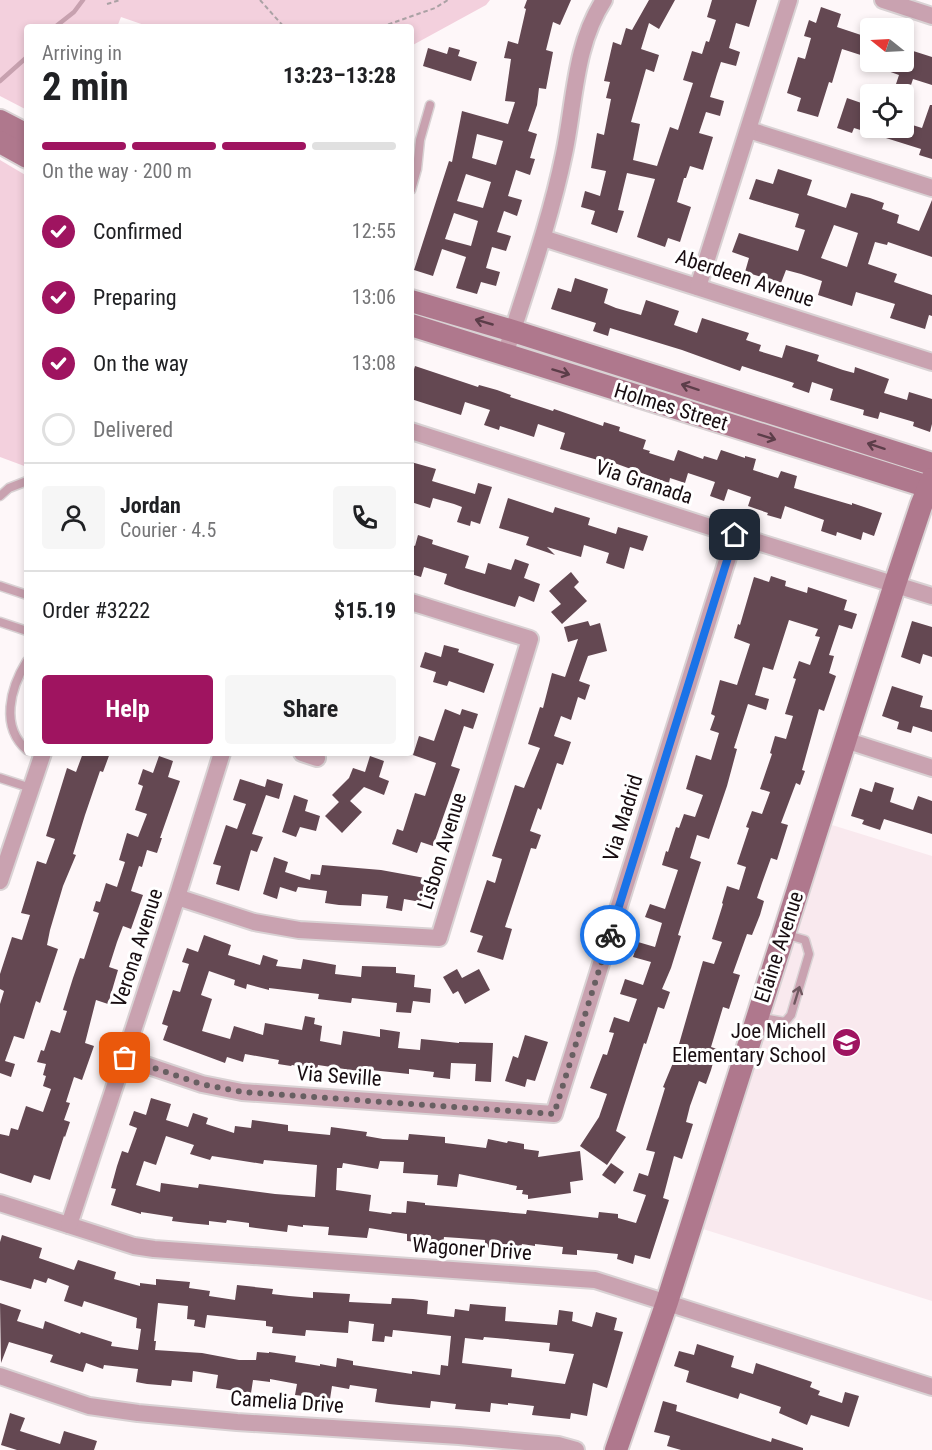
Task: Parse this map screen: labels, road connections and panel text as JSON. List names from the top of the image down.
{
  "streets": {
    "main road": ["Holmes Street", "Elaine Avenue"],
    "street": [
      "Aberdeen Avenue",
      "Via Granada",
      "Via Madrid",
      "Lisbon Avenue",
      "Verona Avenue",
      "Via Seville",
      "Wagoner Drive",
      "Camelia Drive"
    ]
  },
  "crossings": [
    ["Holmes Street", "Elaine Avenue"],
    ["Via Granada", "Via Madrid"],
    ["Via Granada", "Elaine Avenue"],
    ["Via Madrid", "Via Seville"],
    ["Lisbon Avenue", "Verona Avenue"],
    ["Elaine Avenue", "Wagoner Drive"],
    ["Verona Avenue", "Via Seville"],
    ["Verona Avenue", "Wagoner Drive"]
  ],
  "places": {
    "school or university": ["Joe Michell Elementary School"]
  },
  "north": "left",
  "page": {
    "heading": ["2 min", "Arriving in", "13:23–13:28"],
    "panel": [
      "Jordan",
      "Courier · 4.5",
      "Order #3222",
      "$15.19"
    ],
    "bar": "On the way · 200 m",
    "list": [
      ["Confirmed", "12:55"],
      ["Preparing", "13:06"],
      ["On the way", "13:08"],
      "Delivered"
    ],
    "buttons": ["Help", "Share"]
  }
}
